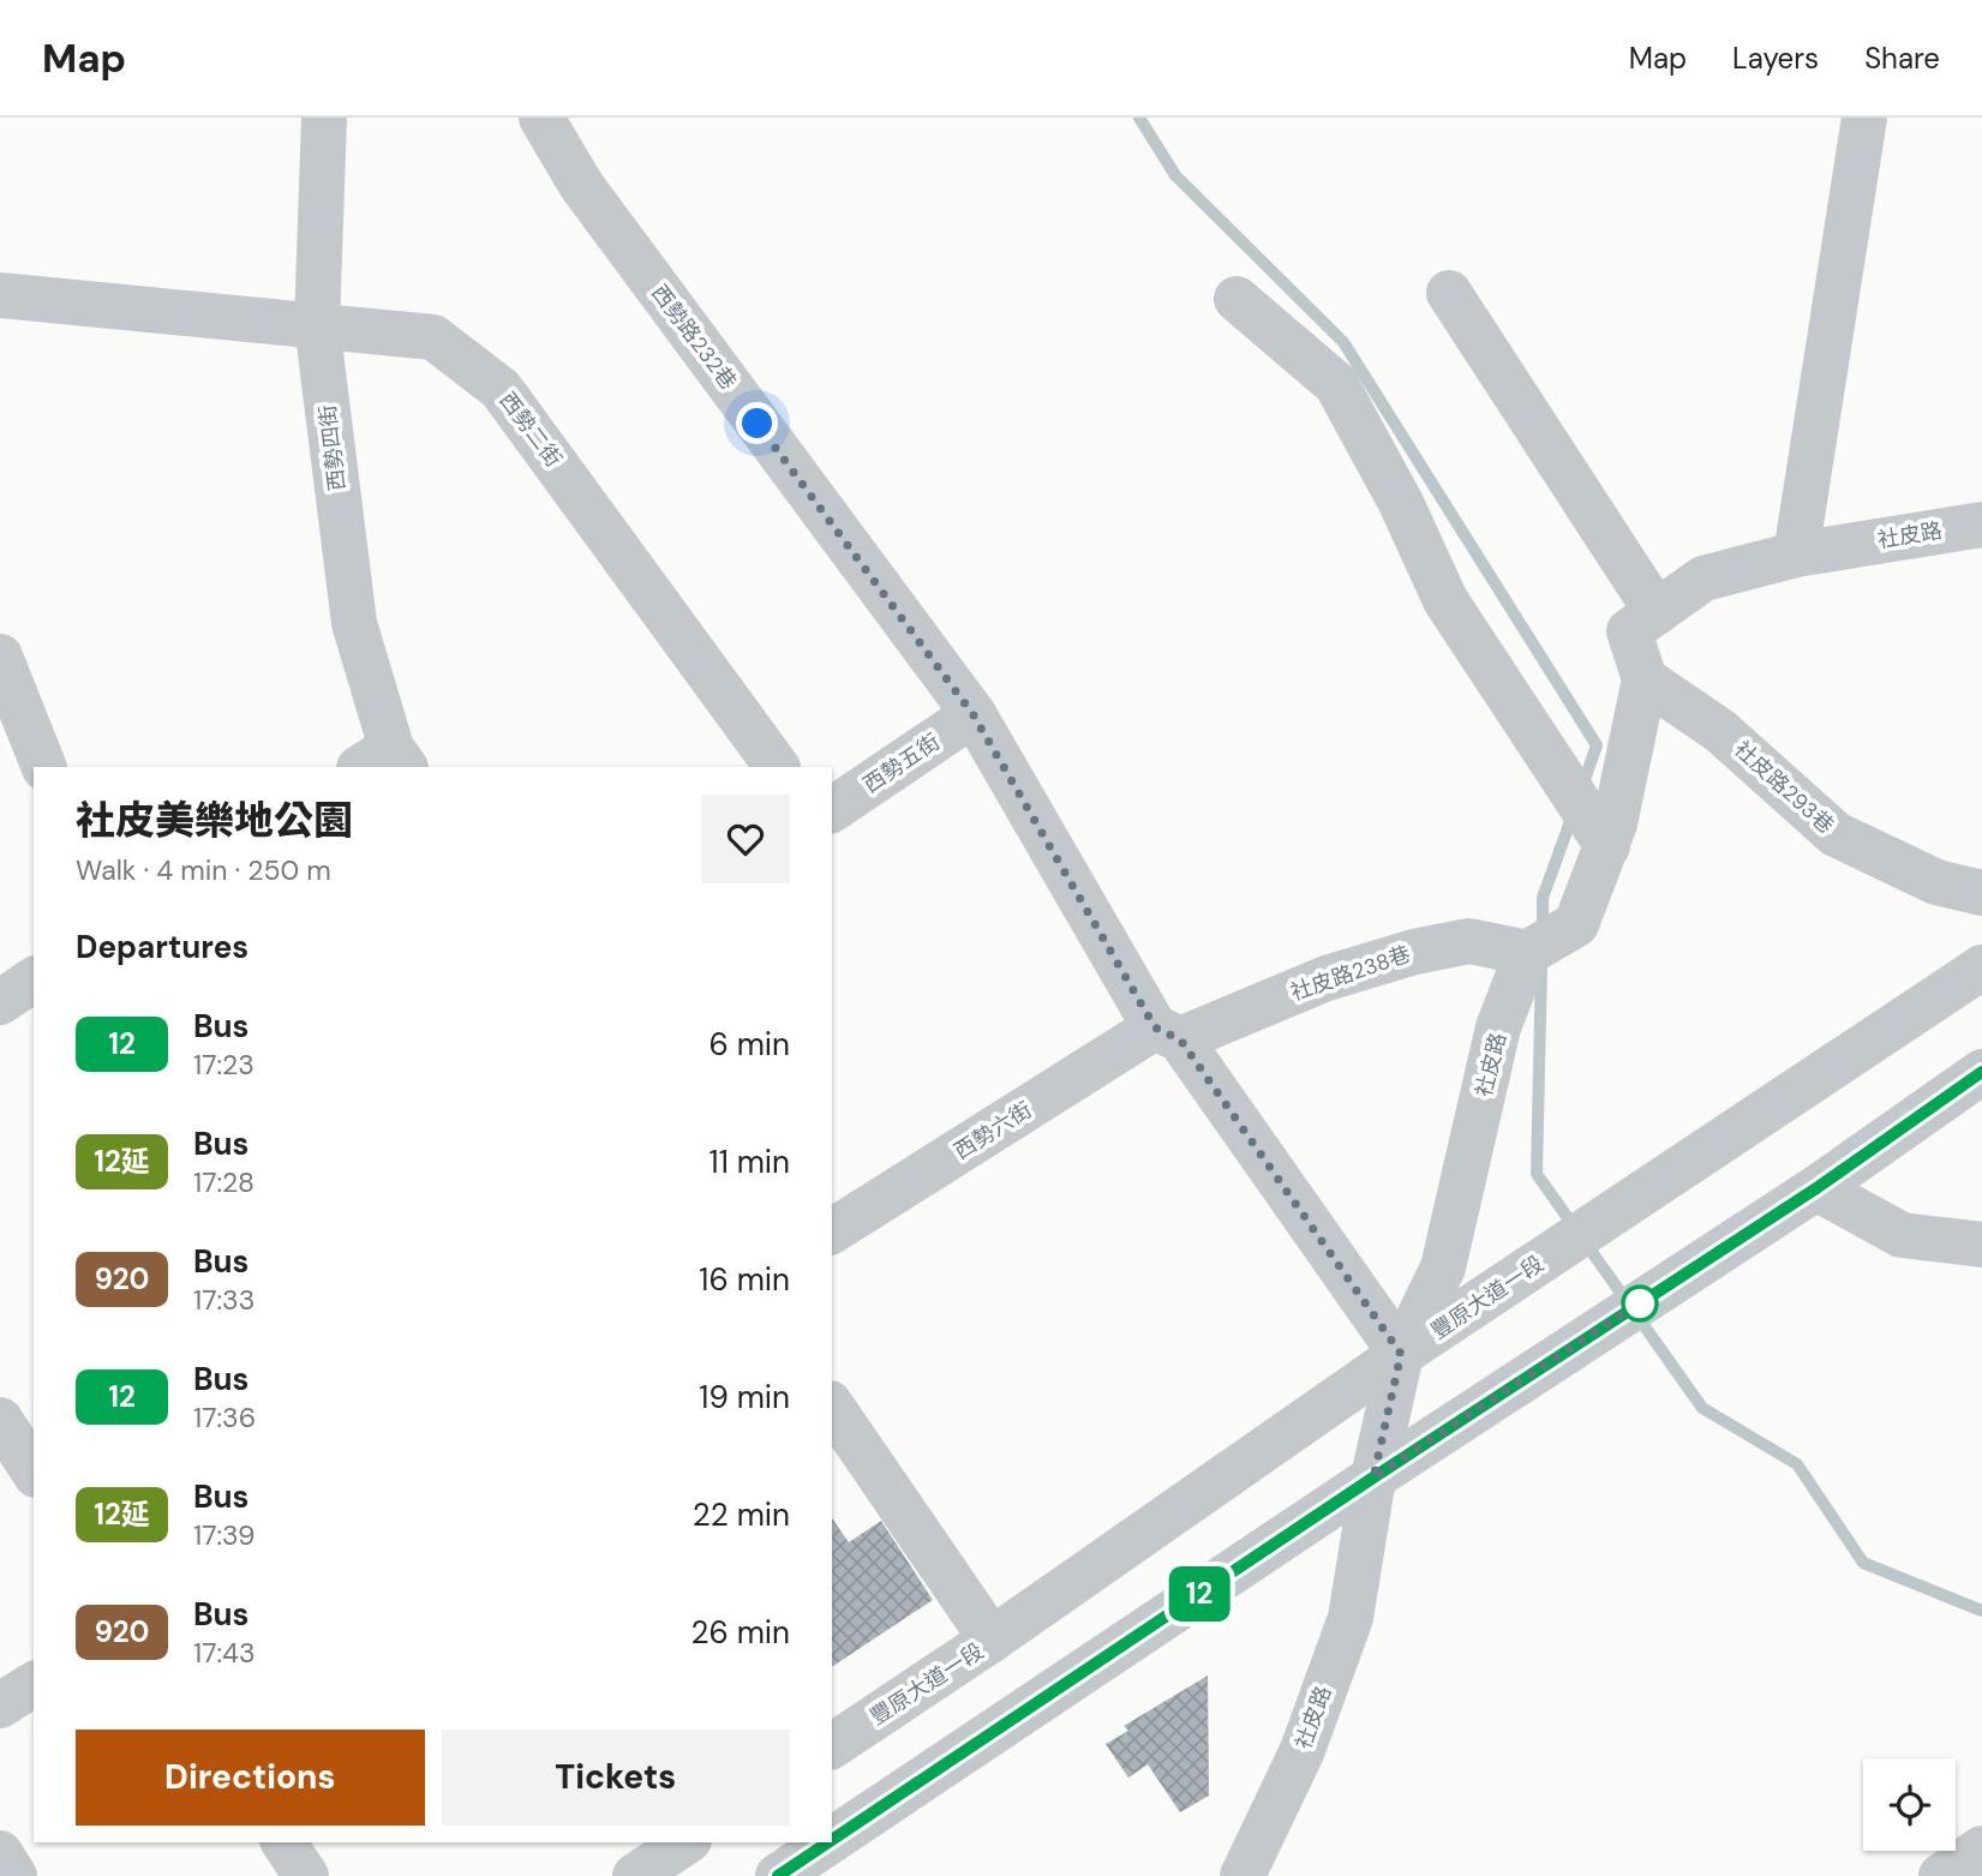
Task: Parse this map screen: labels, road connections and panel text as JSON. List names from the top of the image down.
{
  "streets": {
    "street": [
      "西勢路232巷",
      "西勢二街",
      "西勢四街",
      "社皮路",
      "西勢五街",
      "社皮路293巷",
      "社皮路238巷",
      "西勢六街",
      "豐原大道一段"
    ]
  },
  "crossings": [
    ["西勢路232巷", "社皮路"],
    ["西勢路232巷", "西勢五街"],
    ["西勢路232巷", "社皮路238巷"],
    ["西勢路232巷", "西勢六街"],
    ["西勢路232巷", "豐原大道一段"],
    ["西勢二街", "西勢四街"],
    ["社皮路", "社皮路293巷"],
    ["社皮路", "社皮路238巷"],
    ["社皮路", "豐原大道一段"],
    ["社皮路238巷", "西勢六街"]
  ],
  "lines": ["bus line 12"],
  "page": {
    "header": "Map",
    "nav": ["Map", "Layers", "Share"],
    "on_map": "12",
    "heading": [
      ["社皮美樂地公園", "Walk · 4 min · 250 m"],
      "Departures"
    ],
    "list": [
      {
        "mark": "12",
        "name": "Bus",
        "note": "17:23",
        "value": "6 min"
      },
      {
        "mark": "12延",
        "name": "Bus",
        "note": "17:28",
        "value": "11 min"
      },
      {
        "mark": "920",
        "name": "Bus",
        "note": "17:33",
        "value": "16 min"
      },
      {
        "mark": "12",
        "name": "Bus",
        "note": "17:36",
        "value": "19 min"
      },
      {
        "mark": "12延",
        "name": "Bus",
        "note": "17:39",
        "value": "22 min"
      },
      {
        "mark": "920",
        "name": "Bus",
        "note": "17:43",
        "value": "26 min"
      }
    ],
    "buttons": ["Directions", "Tickets"]
  }
}
